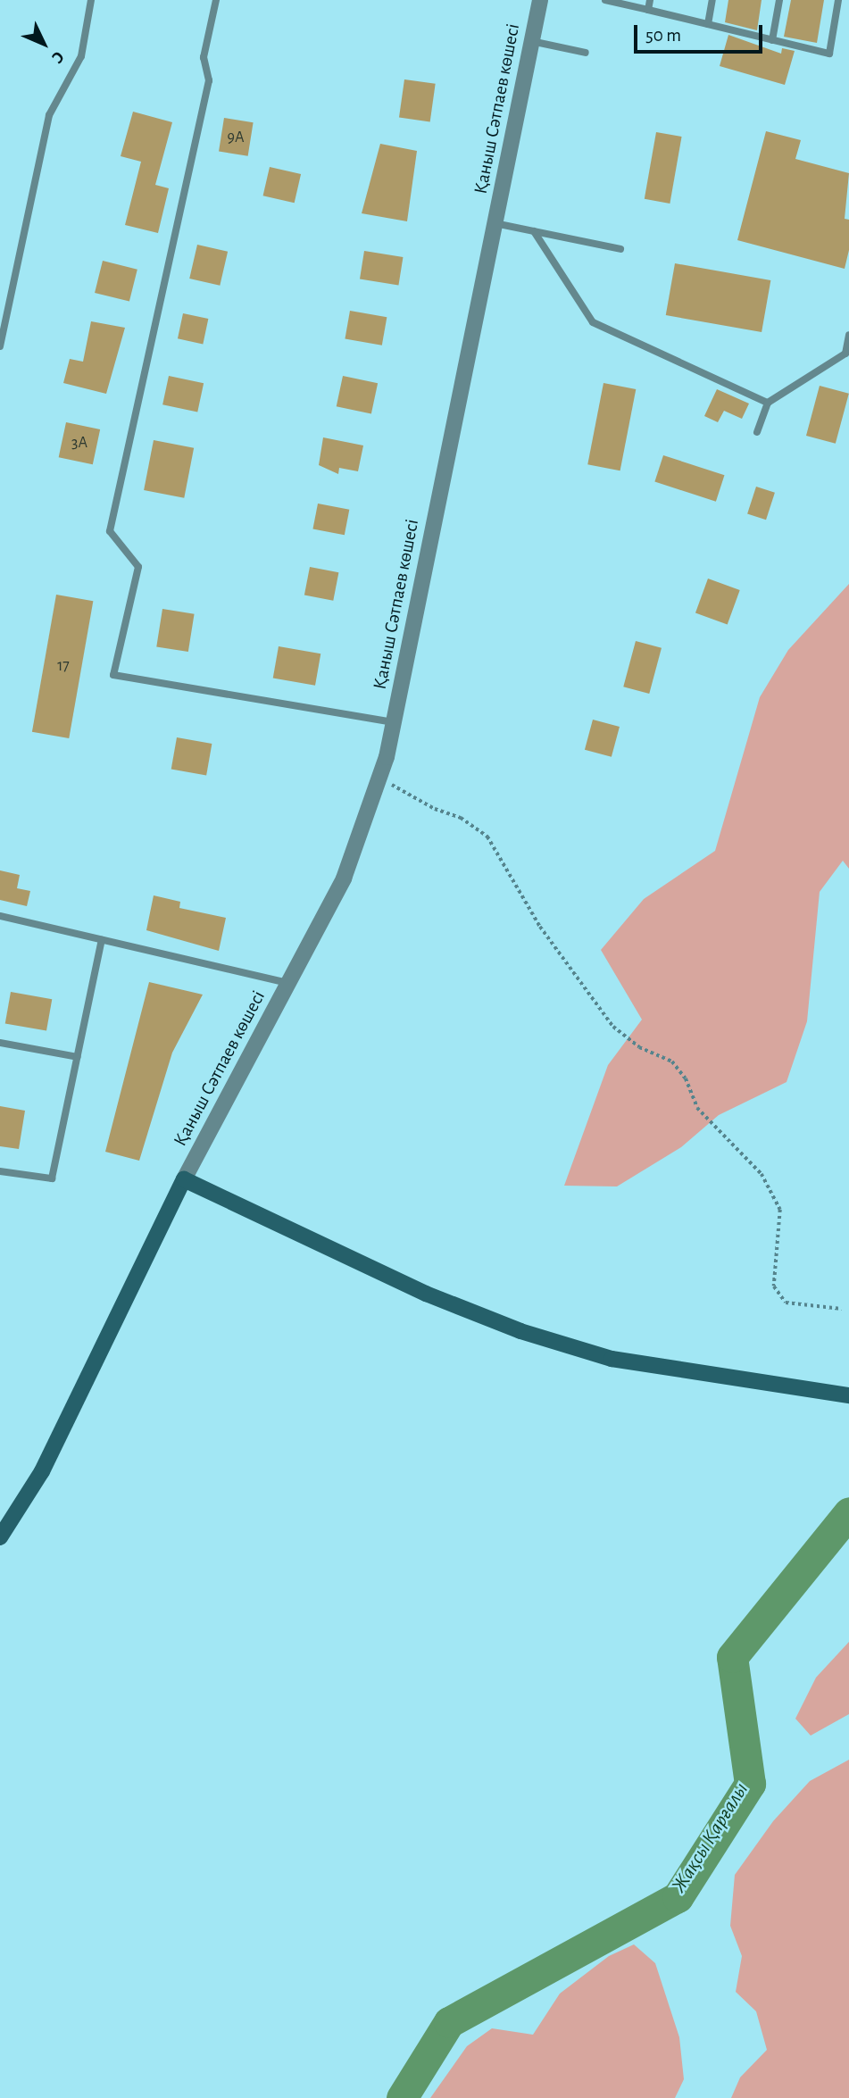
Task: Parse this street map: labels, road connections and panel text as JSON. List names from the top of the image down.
{
  "streets": {
    "street": ["Қаныш Сәтпаев көшесі"]
  },
  "water": ["Жақсы Қарғалы"],
  "house_numbers": ["9А", "3А", "17"],
  "scale_bar": "50 m",
  "north": "bottom right"
}
